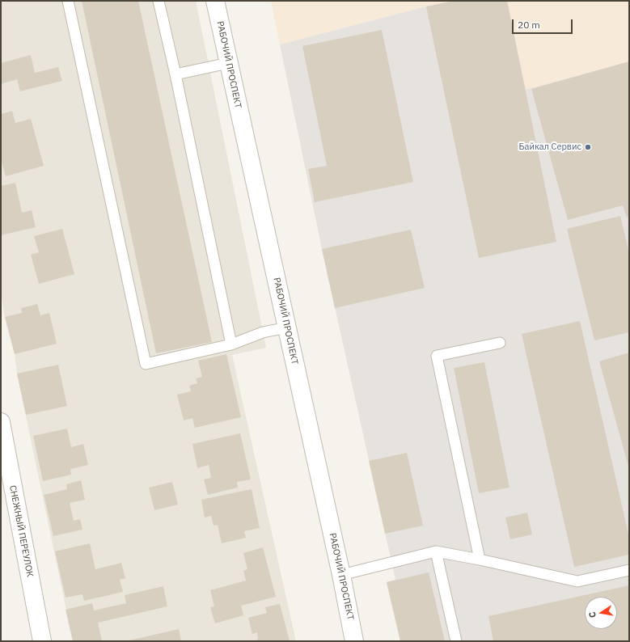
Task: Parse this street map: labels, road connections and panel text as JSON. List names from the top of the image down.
{
  "streets": {
    "street": ["РАБОЧИЙ ПРОСПЕКТ", "СНЕЖНЫЙ ПЕРЕУЛОК"]
  },
  "places": ["Байкал Сервис"],
  "scale_bar": "20 m",
  "north": "left"
}
